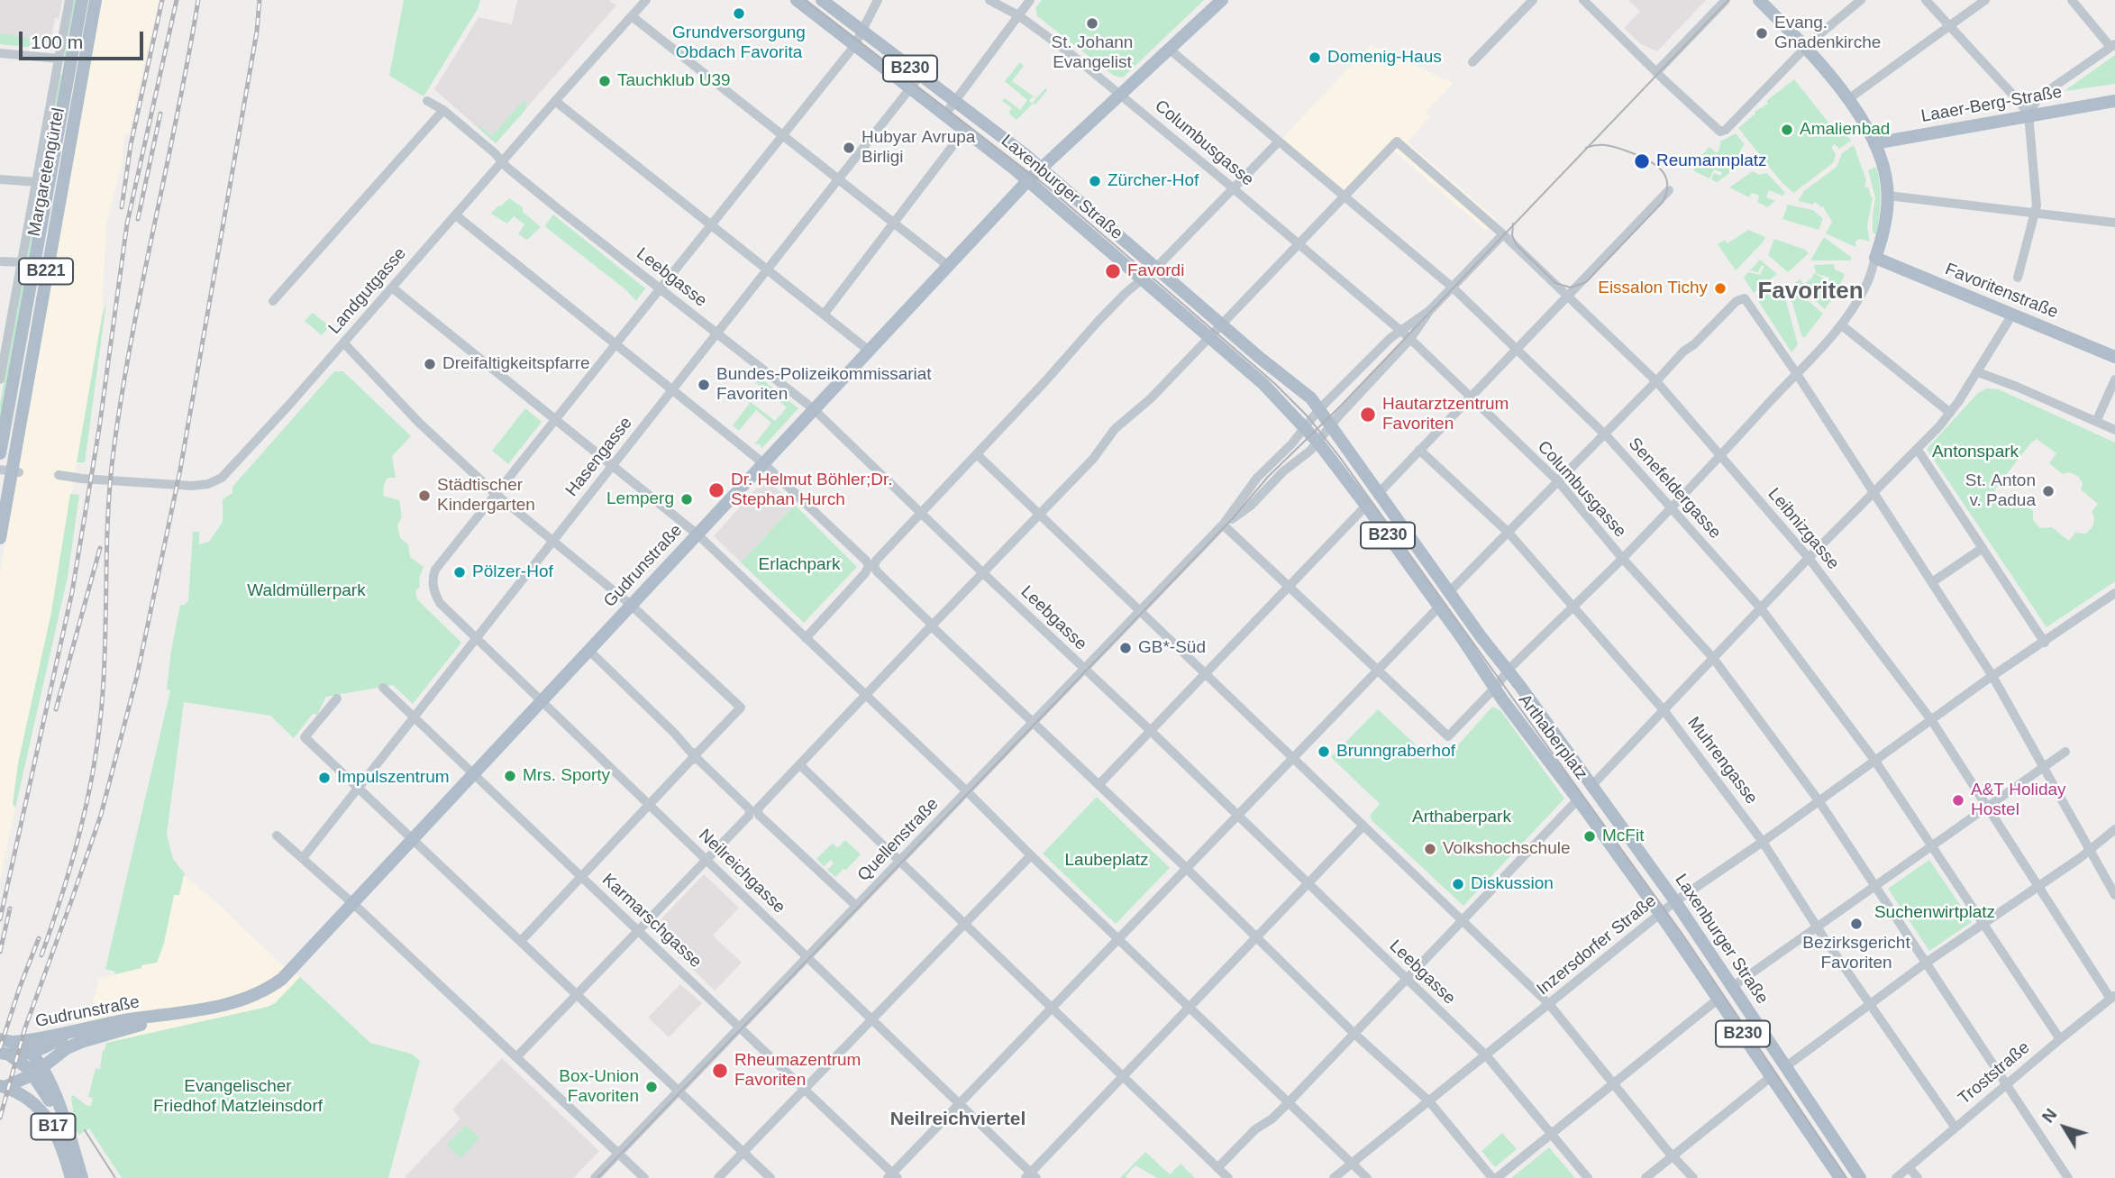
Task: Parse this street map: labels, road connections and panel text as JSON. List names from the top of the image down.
{
  "streets": {
    "main road": [
      "B230",
      "Laaer-Berg-Straße",
      "Margaretengürtel",
      "Laxenburger Straße",
      "B221",
      "Favoritenstraße",
      "Gudrunstraße",
      "Arthaberplatz",
      "B17"
    ],
    "street": [
      "Columbusgasse",
      "Leebgasse",
      "Landgutgasse",
      "Hasengasse",
      "Senefeldergasse",
      "Leibnizgasse",
      "Muhrengasse",
      "Quellenstraße",
      "Neilreichgasse",
      "Karmarschgasse",
      "Inzersdorfer Straße",
      "Troststraße"
    ]
  },
  "crossings": [
    ["Columbusgasse", "Gudrunstraße"],
    ["Columbusgasse", "Quellenstraße"],
    ["Columbusgasse", "Inzersdorfer Straße"],
    ["Laxenburger Straße", "Hasengasse"],
    ["Laxenburger Straße", "Gudrunstraße"],
    ["Laxenburger Straße", "Arthaberplatz"],
    ["Laxenburger Straße", "Quellenstraße"],
    ["Laxenburger Straße", "Inzersdorfer Straße"],
    ["Leebgasse", "Landgutgasse"],
    ["Leebgasse", "Hasengasse"],
    ["Leebgasse", "Gudrunstraße"],
    ["Leebgasse", "Arthaberplatz"],
    ["Leebgasse", "Quellenstraße"],
    ["Leebgasse", "Inzersdorfer Straße"],
    ["Hasengasse", "Neilreichgasse"],
    ["Hasengasse", "Karmarschgasse"],
    ["Senefeldergasse", "Leibnizgasse"],
    ["Senefeldergasse", "Quellenstraße"],
    ["Senefeldergasse", "Inzersdorfer Straße"],
    ["Leibnizgasse", "Quellenstraße"],
    ["Leibnizgasse", "Inzersdorfer Straße"],
    ["Leibnizgasse", "Troststraße"],
    ["Gudrunstraße", "Neilreichgasse"],
    ["Gudrunstraße", "Karmarschgasse"],
    ["Gudrunstraße", "B17"],
    ["Muhrengasse", "Inzersdorfer Straße"],
    ["Muhrengasse", "Troststraße"],
    ["Quellenstraße", "Neilreichgasse"],
    ["Quellenstraße", "Karmarschgasse"]
  ],
  "districts": ["Favoriten", "Neilreichviertel"],
  "parks": [
    "Antonspark",
    "Erlachpark",
    "Waldmüllerpark",
    "Arthaberpark",
    "Laubeplatz",
    "Suchenwirtplatz",
    "Evangelischer Friedhof Matzleinsdorf"
  ],
  "places": [
    "Grundversorgung Obdach Favorita",
    "St. Johann Evangelist",
    "Evang. Gnadenkirche",
    "Domenig-Haus",
    "Tauchklub U39",
    "Amalienbad",
    "Hubyar Avrupa Birligi",
    "Reumannplatz",
    "Zürcher-Hof",
    "Favordi",
    "Eissalon Tichy",
    "Dreifaltigkeitspfarre",
    "Bundes-Polizeikommissariat Favoriten",
    "Hautarztzentrum Favoriten",
    "Dr. Helmut Böhler;Dr. Stephan Hurch",
    "St. Anton v. Padua",
    "Städtischer Kindergarten",
    "Lemperg",
    "Pölzer-Hof",
    "GB*-Süd",
    "Brunngraberhof",
    "Mrs. Sporty",
    "Impulszentrum",
    "A&T Holiday Hostel",
    "McFit",
    "Volkshochschule",
    "Diskussion",
    "Bezirksgericht Favoriten",
    "Rheumazentrum Favoriten",
    "Box-Union Favoriten"
  ],
  "scale_bar": "100 m",
  "north": "top left"
}
